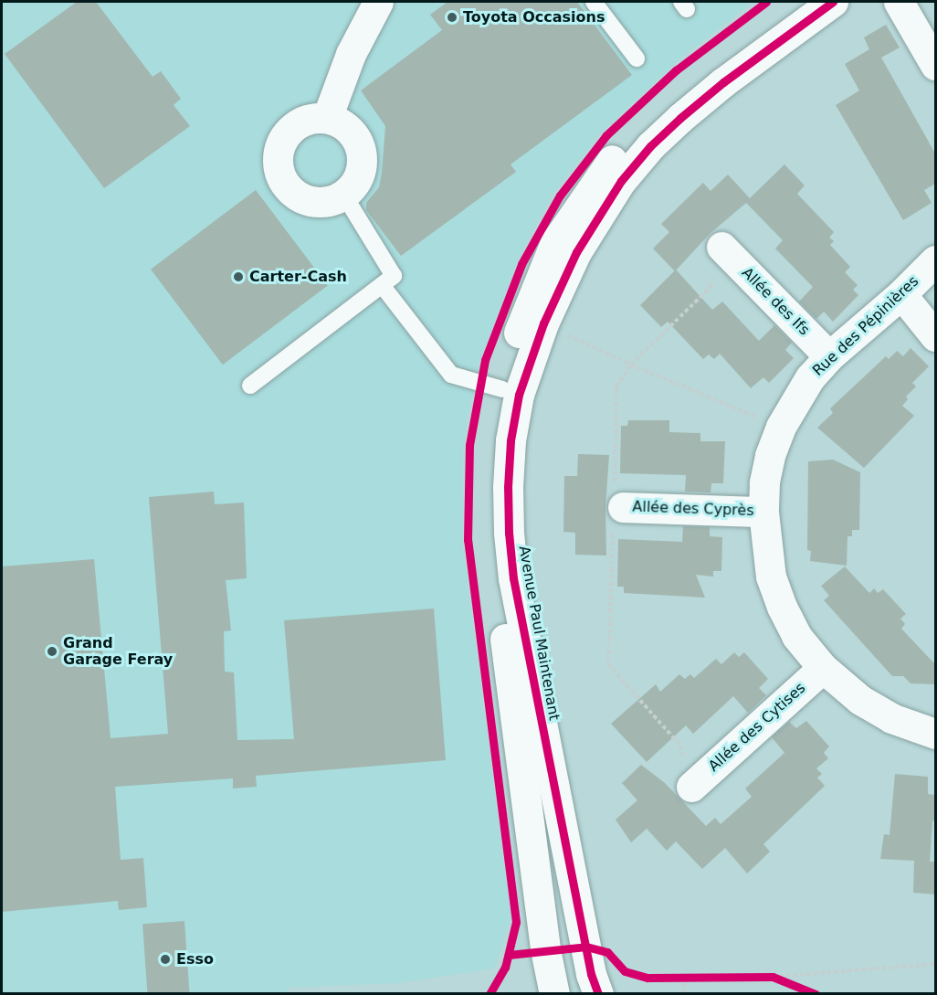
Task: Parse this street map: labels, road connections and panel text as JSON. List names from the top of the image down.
{
  "streets": {
    "street": [
      "Allée des Ifs",
      "Rue des Pépinières",
      "Allée des Cyprès",
      "Avenue Paul Maintenant",
      "Allée des Cytises"
    ]
  },
  "crossings": [
    ["Allée des Ifs", "Rue des Pépinières"],
    ["Rue des Pépinières", "Allée des Cyprès"],
    ["Rue des Pépinières", "Allée des Cytises"]
  ],
  "places": [
    "Toyota Occasions",
    "Carter-Cash",
    "Grand Garage Feray",
    "Esso"
  ]
}
